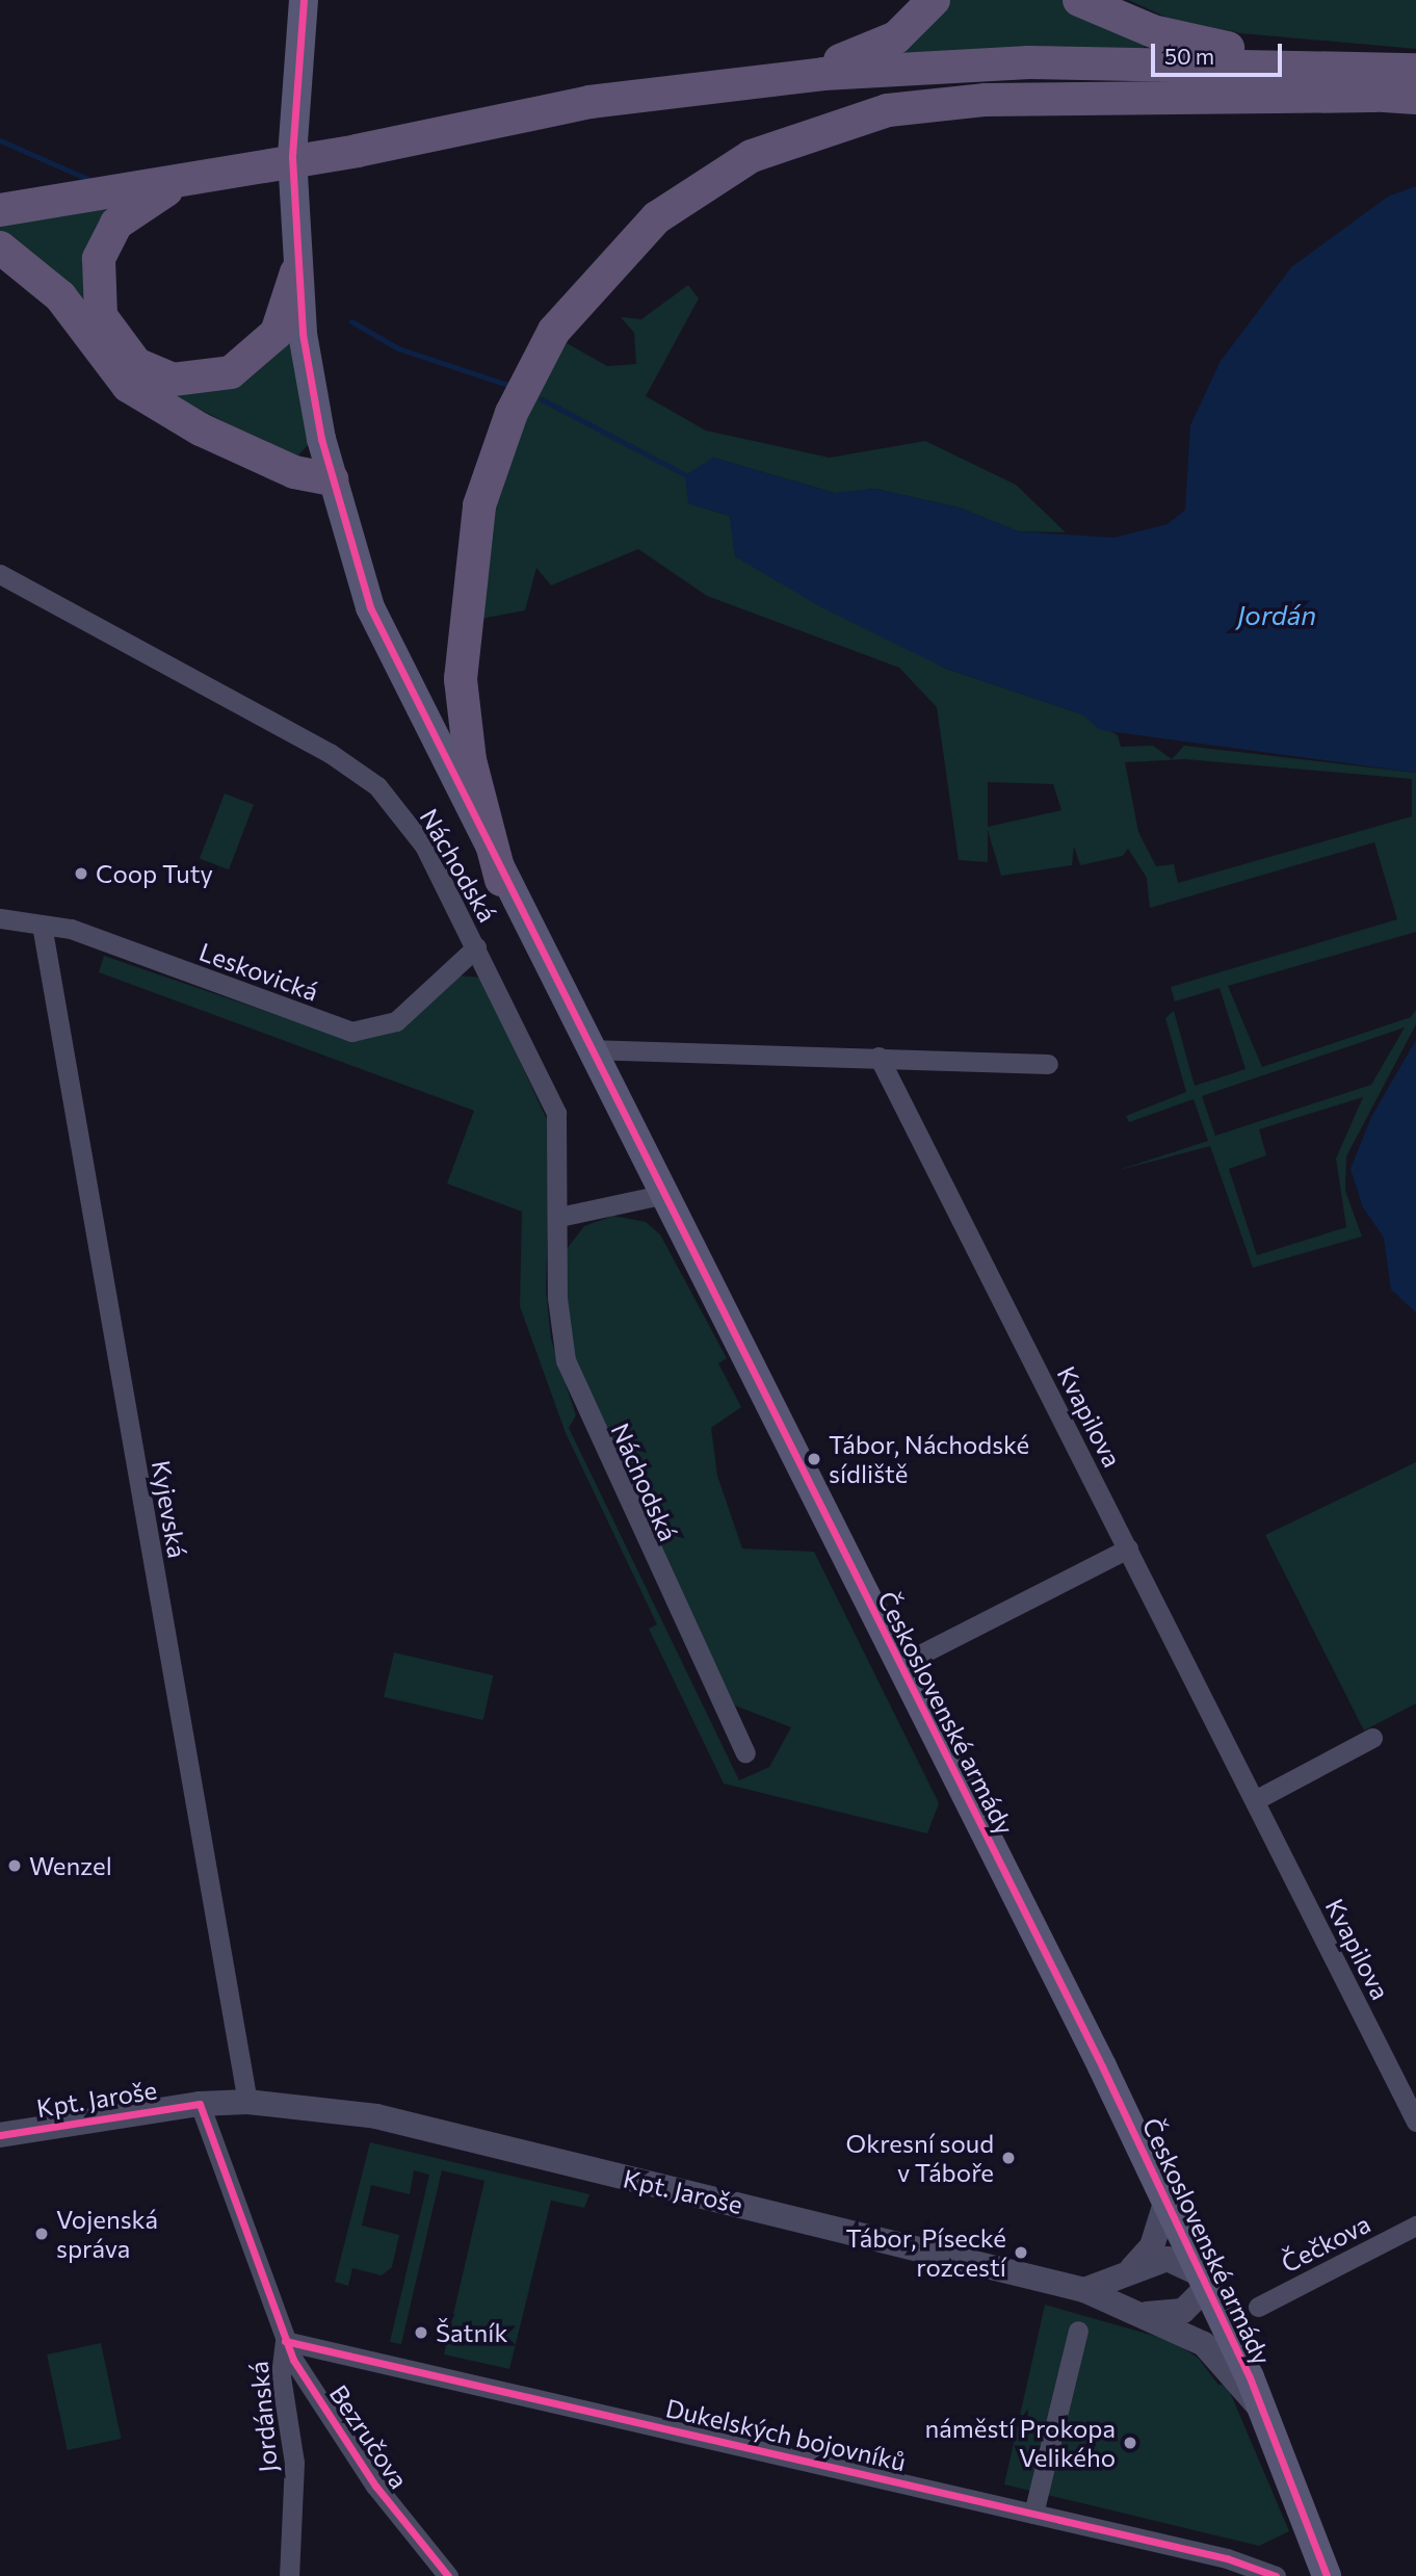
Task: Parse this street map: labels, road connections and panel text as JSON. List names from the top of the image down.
{
  "streets": {
    "main road": ["Československé armády"],
    "street": [
      "Náchodská",
      "Leskovická",
      "Kvapilova",
      "Kyjevská",
      "Kpt. Jaroše",
      "Čečkova",
      "Jordánská",
      "Dukelských bojovníků",
      "Bezručova"
    ]
  },
  "crossings": [
    ["Náchodská", "Leskovická"],
    ["Leskovická", "Kyjevská"],
    ["Kyjevská", "Kpt. Jaroše"],
    ["Československé armády", "Kpt. Jaroše"],
    ["Kpt. Jaroše", "Bezručova"],
    ["Jordánská", "Dukelských bojovníků"],
    ["Jordánská", "Bezručova"],
    ["Dukelských bojovníků", "Bezručova"]
  ],
  "water": ["Jordán"],
  "places": [
    "Coop Tuty",
    "Tábor, Náchodské sídliště",
    "Wenzel",
    "Okresní soud v Táboře",
    "Vojenská správa",
    "Tábor, Písecké rozcestí",
    "Šatník",
    "náměstí Prokopa Velikého"
  ],
  "scale_bar": "50 m"
}
